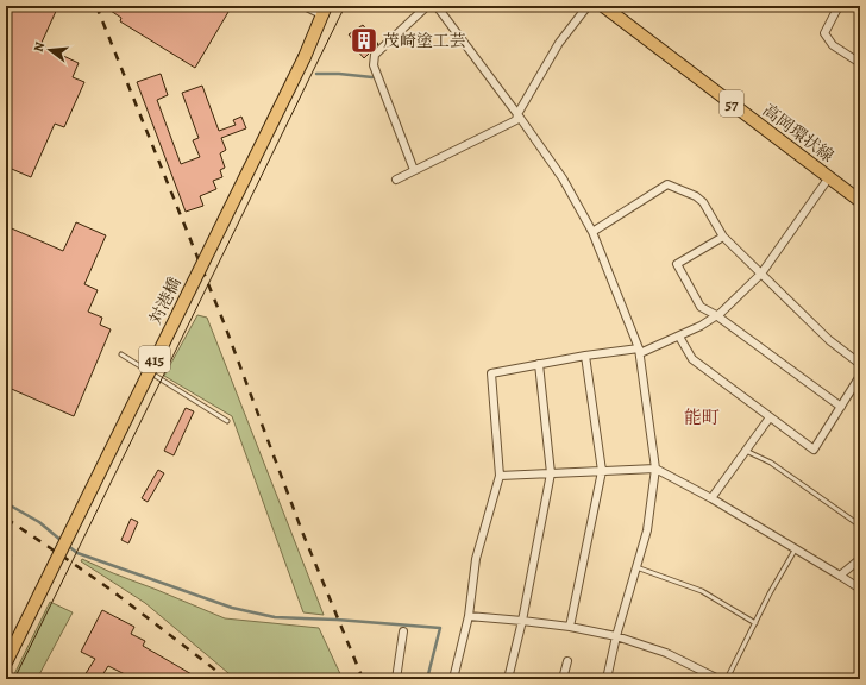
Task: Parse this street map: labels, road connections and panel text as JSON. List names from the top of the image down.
{
  "streets": {
    "main road": [
      "57",
      "高岡環状線",
      "対港橋",
      "415"
    ]
  },
  "districts": ["能町"],
  "places": {
    "building": ["茂崎塗工芸"]
  },
  "north": "left"
}
